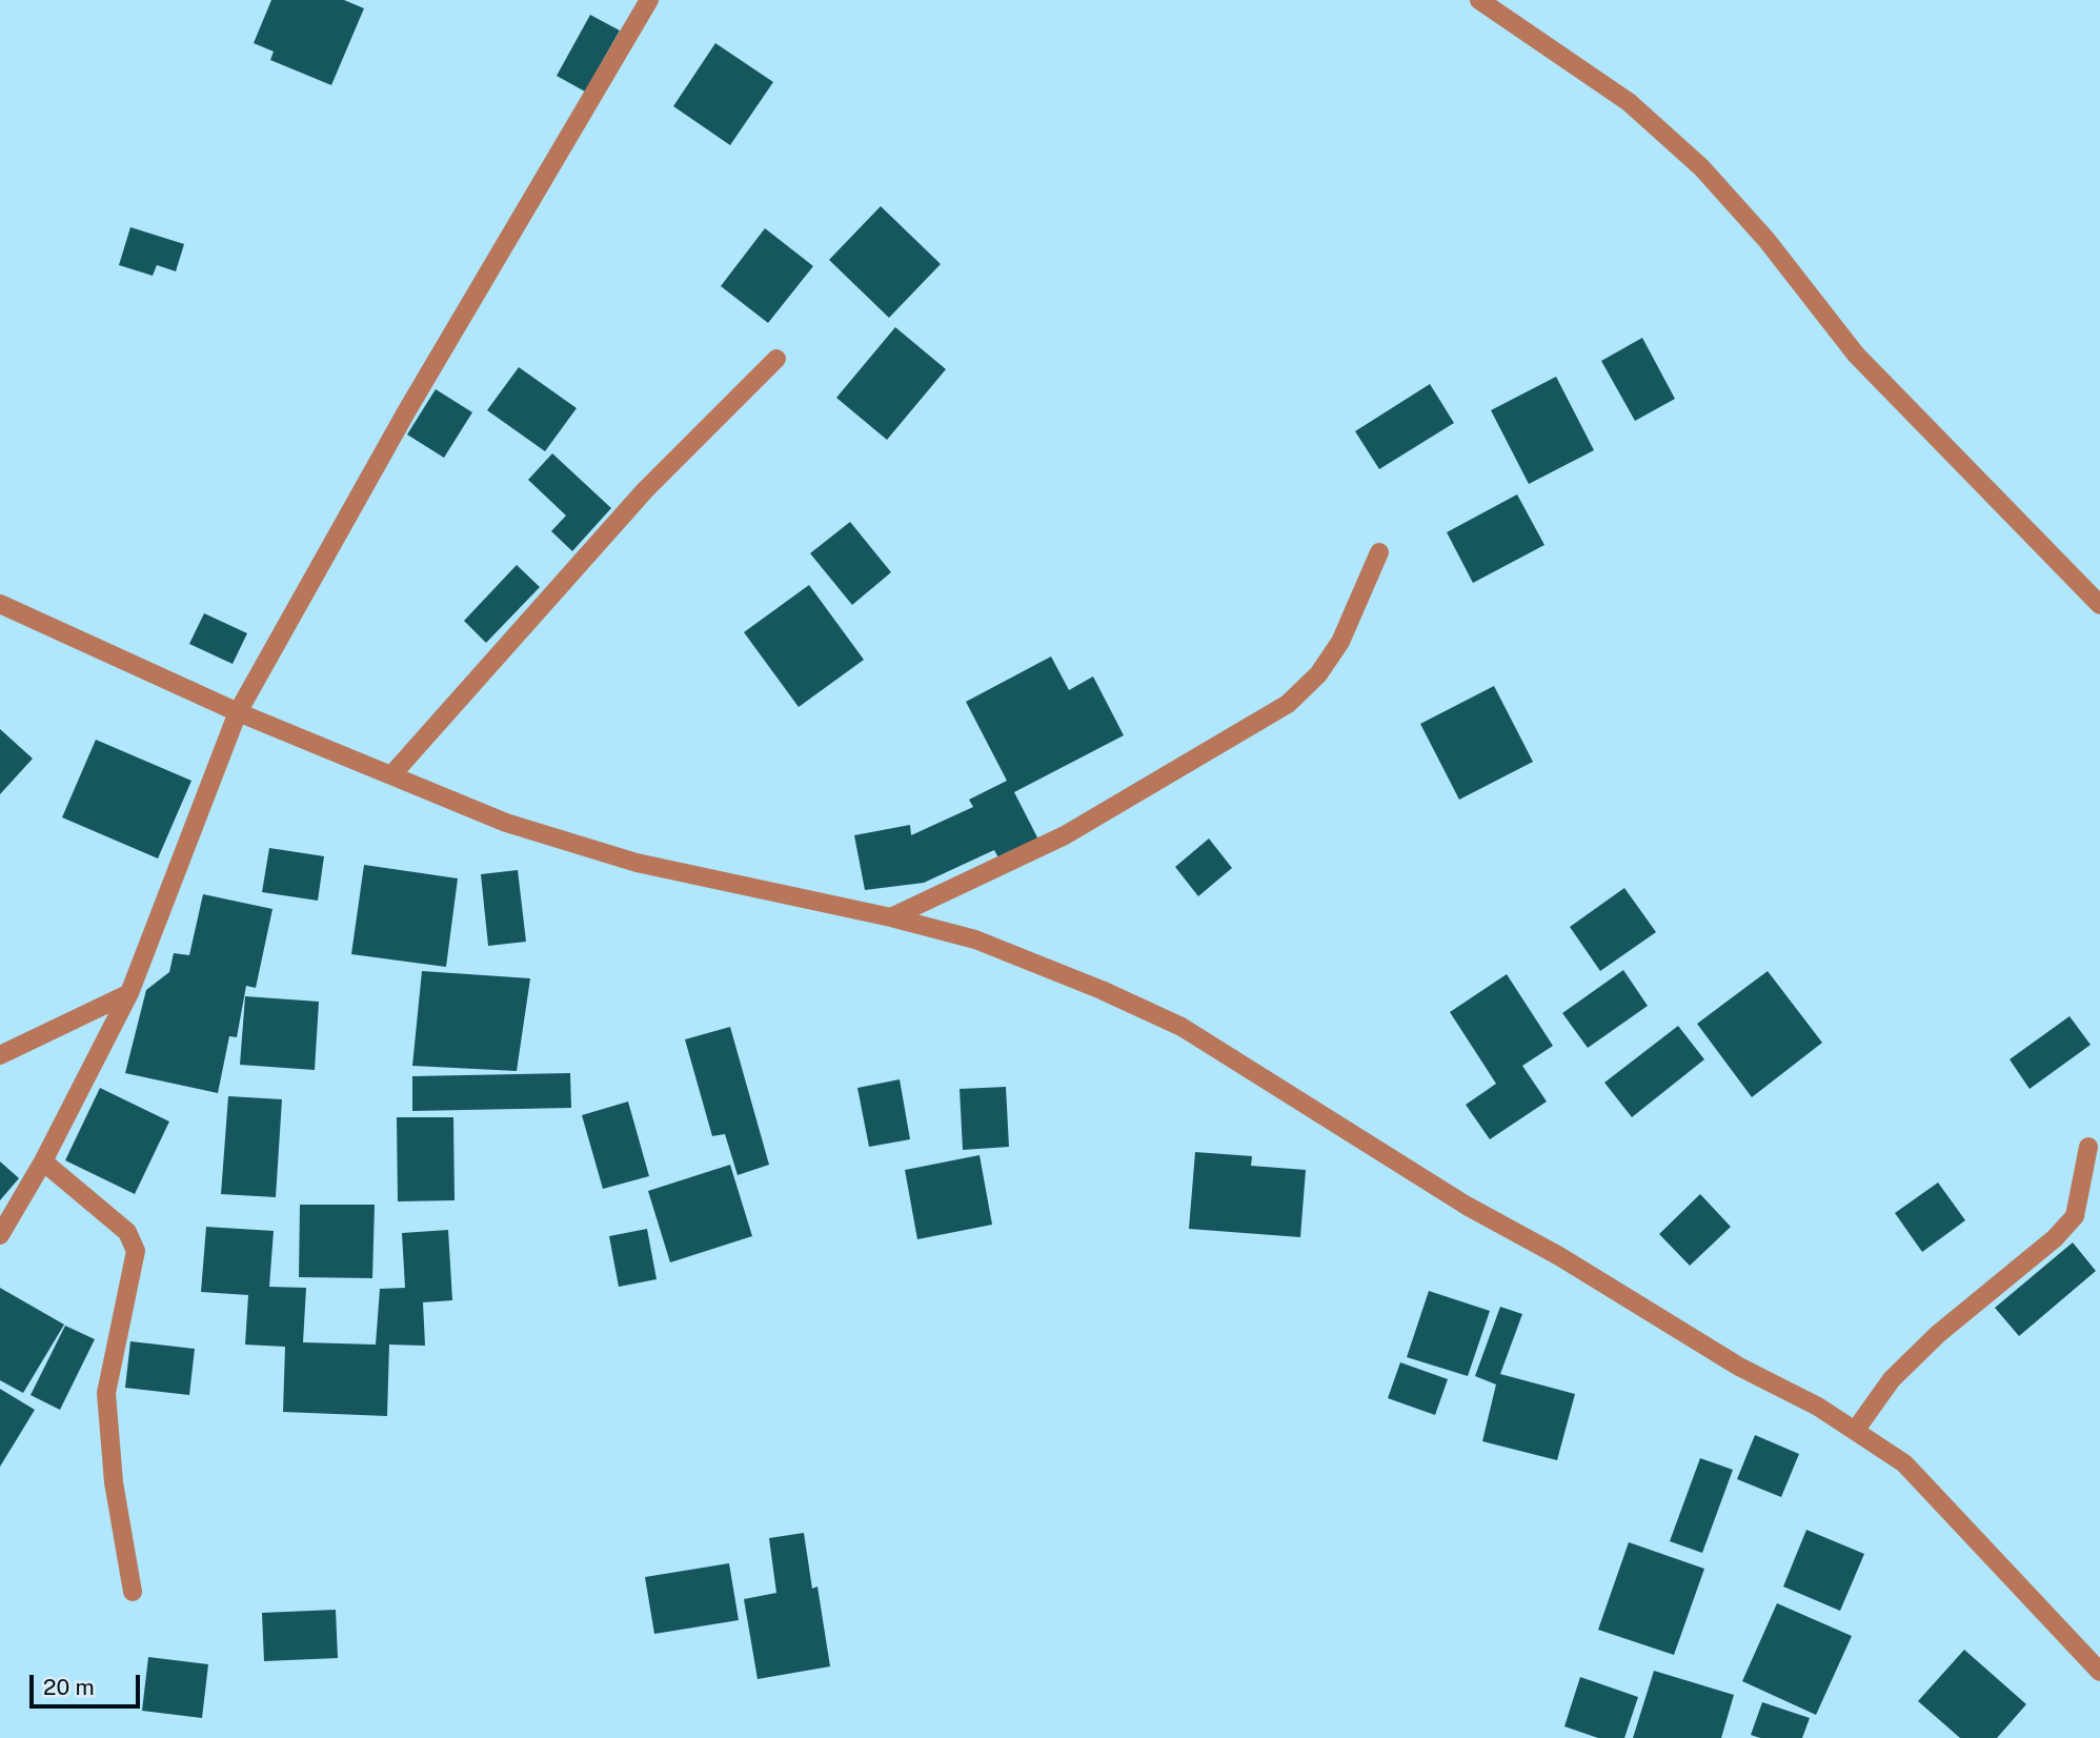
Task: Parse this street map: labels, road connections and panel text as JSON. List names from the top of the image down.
{
  "scale_bar": "20 m"
}
